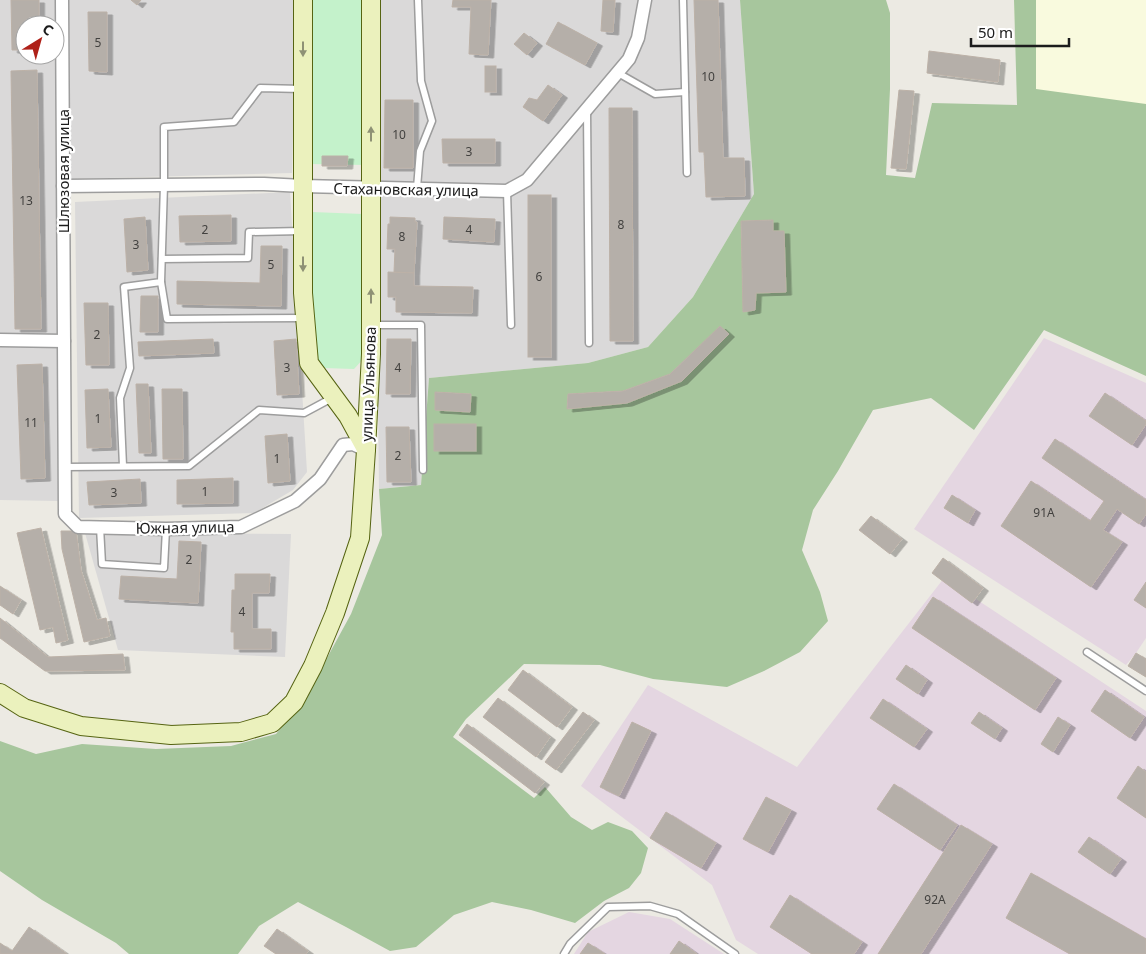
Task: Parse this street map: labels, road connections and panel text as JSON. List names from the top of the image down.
{
  "streets": {
    "street": [
      "Шлюзовая улица",
      "Стахановская улица",
      "улица Ульянова",
      "Южная улица"
    ]
  },
  "crossings": [
    ["Шлюзовая улица", "Стахановская улица"],
    ["Шлюзовая улица", "Южная улица"],
    ["Стахановская улица", "улица Ульянова"],
    ["улица Ульянова", "Южная улица"]
  ],
  "house_numbers": [
    "5",
    "10",
    "10",
    "3",
    "13",
    "8",
    "2",
    "4",
    "8",
    "3",
    "5",
    "6",
    "2",
    "3",
    "4",
    "1",
    "11",
    "2",
    "1",
    "1",
    "3",
    "91А",
    "2",
    "4",
    "92А"
  ],
  "scale_bar": "50 m",
  "north": "top right"
}
